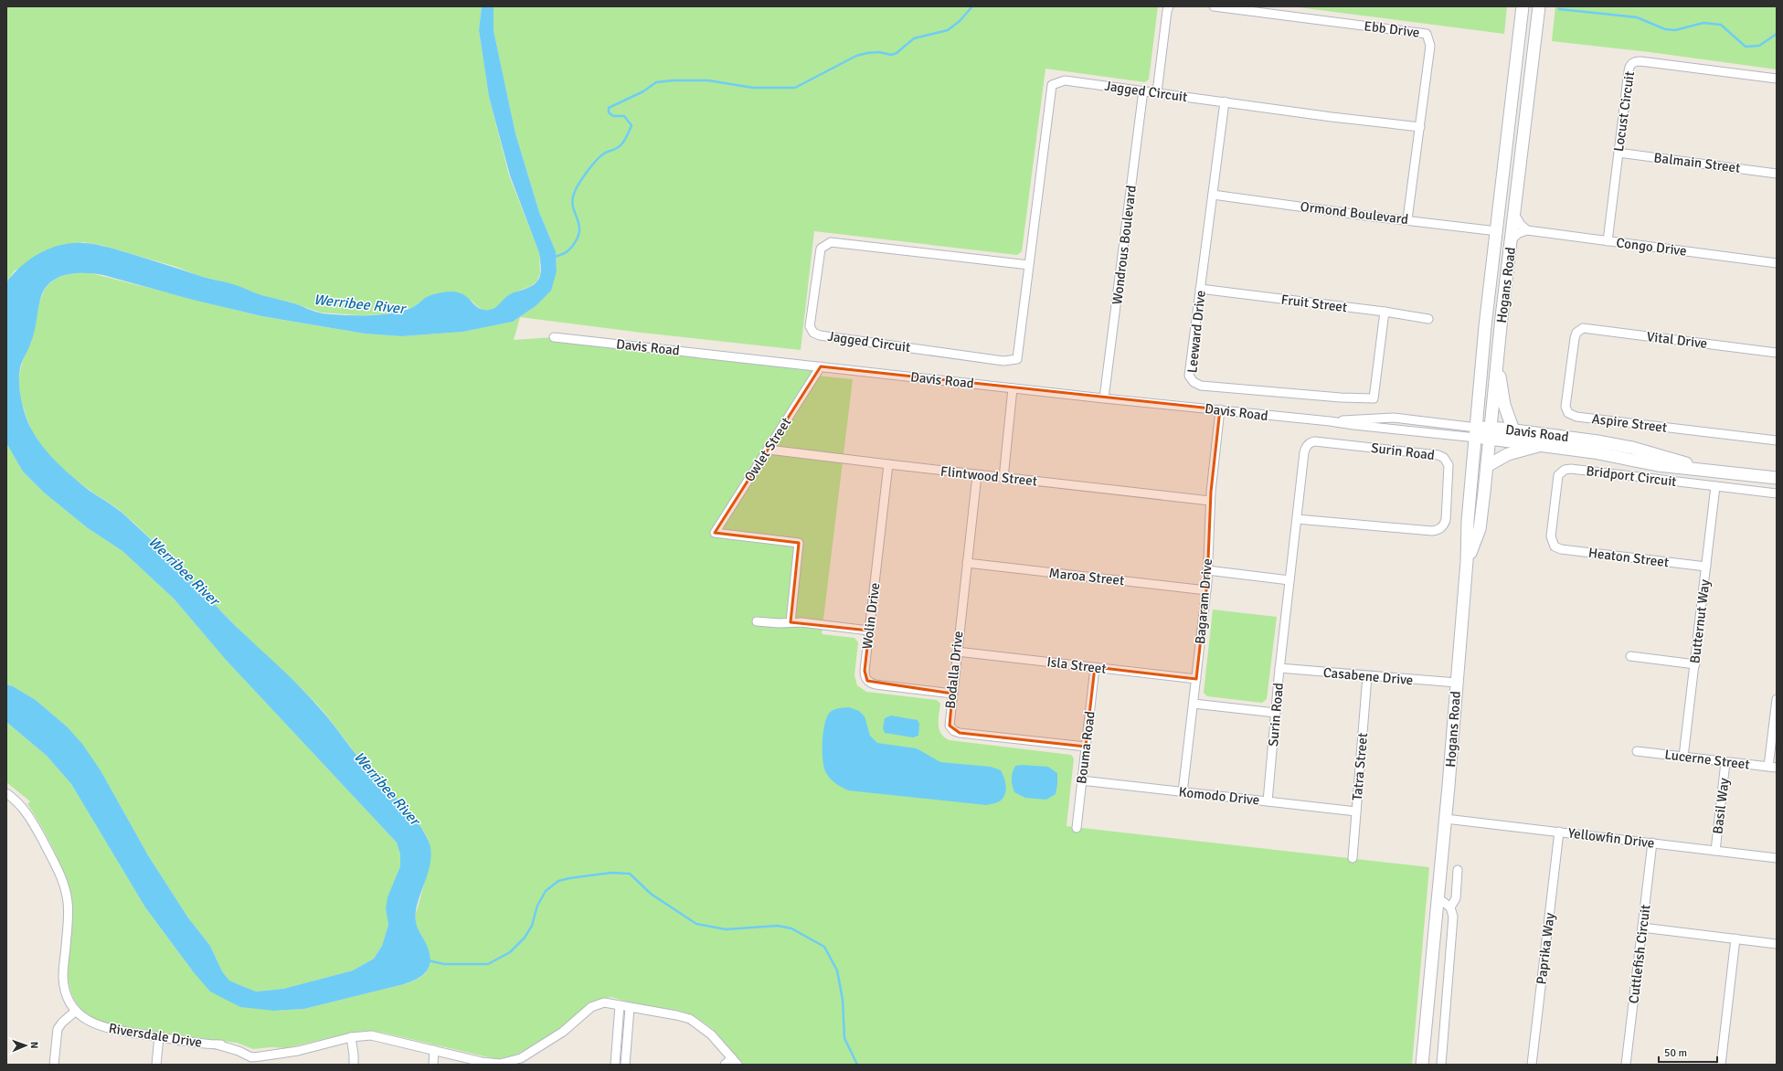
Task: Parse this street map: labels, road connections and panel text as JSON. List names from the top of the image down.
{
  "streets": {
    "street": [
      "Ebb Drive",
      "Jagged Circuit",
      "Locust Circuit",
      "Balmain Street",
      "Ormond Boulevard",
      "Wondrous Boulevard",
      "Congo Drive",
      "Hogans Road",
      "Fruit Street",
      "Leeward Drive",
      "Vital Drive",
      "Davis Road",
      "Aspire Street",
      "Owlet Street",
      "Surin Road",
      "Flintwood Street",
      "Bridport Circuit",
      "Heaton Street",
      "Maroa Street",
      "Bagaram Drive",
      "Wolin Drive",
      "Butternut Way",
      "Isla Street",
      "Bodalla Drive",
      "Casabene Drive",
      "Bouma Road",
      "Lucerne Street",
      "Tatra Street",
      "Komodo Drive",
      "Basil Way",
      "Yellowfin Drive",
      "Paprika Way",
      "Cuttlefish Circuit",
      "Riversdale Drive"
    ]
  },
  "crossings": [
    ["Ebb Drive", "Jagged Circuit"],
    ["Ebb Drive", "Ormond Boulevard"],
    ["Jagged Circuit", "Wondrous Boulevard"],
    ["Jagged Circuit", "Leeward Drive"],
    ["Locust Circuit", "Balmain Street"],
    ["Locust Circuit", "Congo Drive"],
    ["Ormond Boulevard", "Hogans Road"],
    ["Ormond Boulevard", "Leeward Drive"],
    ["Wondrous Boulevard", "Davis Road"],
    ["Hogans Road", "Davis Road"],
    ["Hogans Road", "Casabene Drive"],
    ["Hogans Road", "Yellowfin Drive"],
    ["Fruit Street", "Leeward Drive"],
    ["Vital Drive", "Aspire Street"],
    ["Davis Road", "Owlet Street"],
    ["Davis Road", "Bagaram Drive"],
    ["Owlet Street", "Flintwood Street"],
    ["Surin Road", "Casabene Drive"],
    ["Surin Road", "Komodo Drive"],
    ["Flintwood Street", "Bagaram Drive"],
    ["Flintwood Street", "Wolin Drive"],
    ["Flintwood Street", "Bodalla Drive"],
    ["Bridport Circuit", "Heaton Street"],
    ["Bridport Circuit", "Butternut Way"],
    ["Heaton Street", "Butternut Way"],
    ["Maroa Street", "Bagaram Drive"],
    ["Maroa Street", "Bodalla Drive"],
    ["Bagaram Drive", "Isla Street"],
    ["Bagaram Drive", "Komodo Drive"],
    ["Wolin Drive", "Bodalla Drive"],
    ["Butternut Way", "Lucerne Street"],
    ["Isla Street", "Bodalla Drive"],
    ["Isla Street", "Bouma Road"],
    ["Bodalla Drive", "Bouma Road"],
    ["Casabene Drive", "Tatra Street"],
    ["Bouma Road", "Komodo Drive"],
    ["Lucerne Street", "Basil Way"],
    ["Tatra Street", "Komodo Drive"],
    ["Basil Way", "Yellowfin Drive"],
    ["Yellowfin Drive", "Paprika Way"],
    ["Yellowfin Drive", "Cuttlefish Circuit"]
  ],
  "water": ["Werribee River"],
  "scale_bar": "50 m",
  "north": "right"
}
